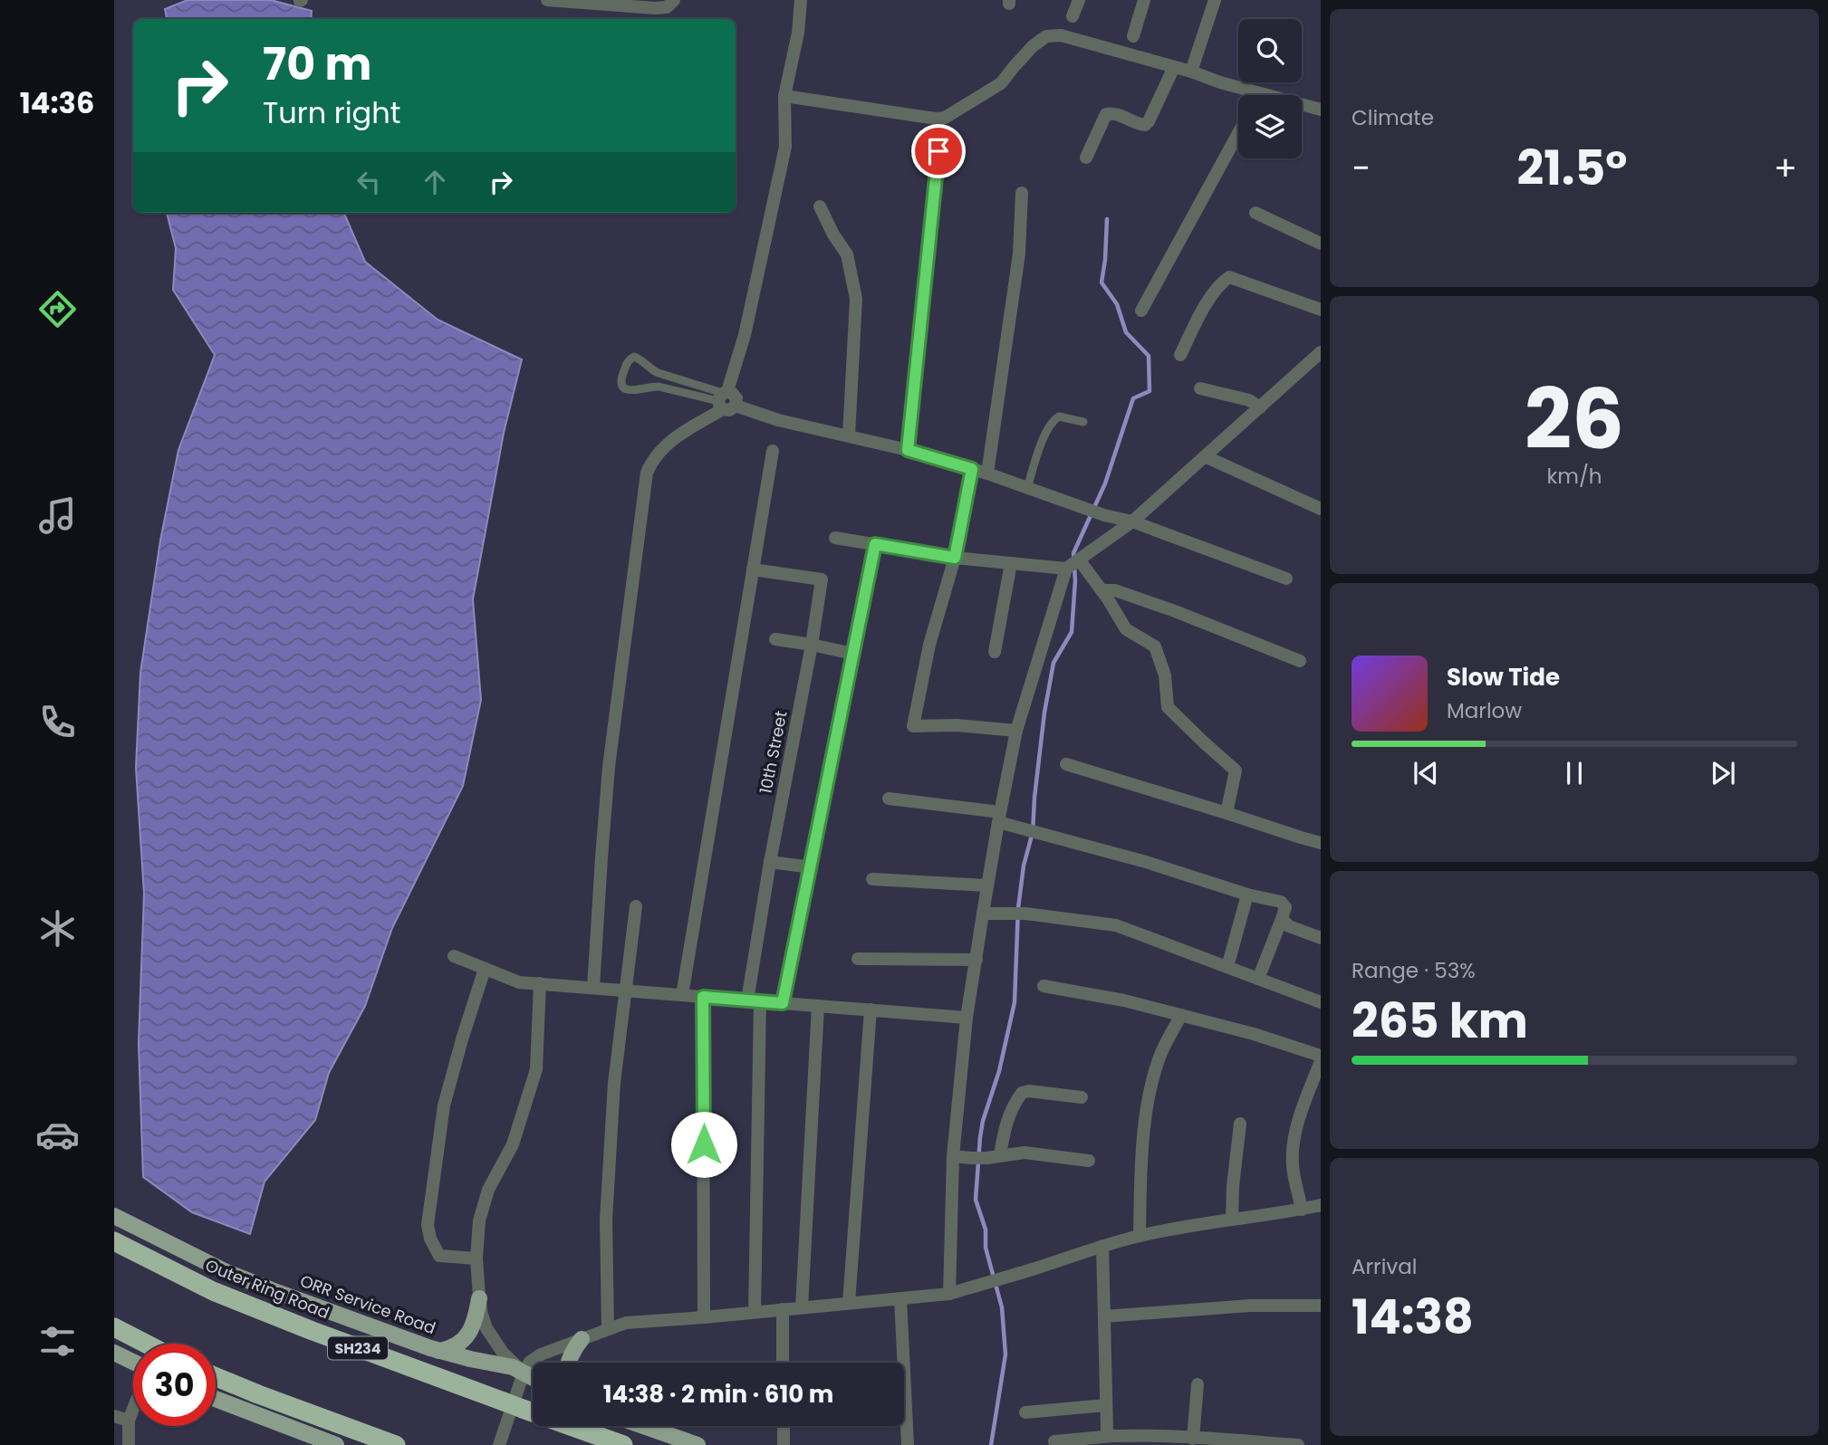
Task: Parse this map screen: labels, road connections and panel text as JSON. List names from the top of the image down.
{
  "streets": {
    "highway": ["Outer Ring Road", "SH234"],
    "main road": ["ORR Service Road"],
    "street": ["10th Street"]
  },
  "page": {
    "tabs": "14:36",
    "tile": [
      "Climate",
      ["26", "km/h"],
      ["Range · 53%", "265 km"],
      ["Arrival", "14:38"]
    ],
    "turn": ["70 m", "Turn right"],
    "heat": ["−", "21.5°", "+"],
    "song": ["Slow Tide", "Marlow"],
    "limit": "30",
    "trip": "14:38 · 2 min · 610 m"
  }
}
